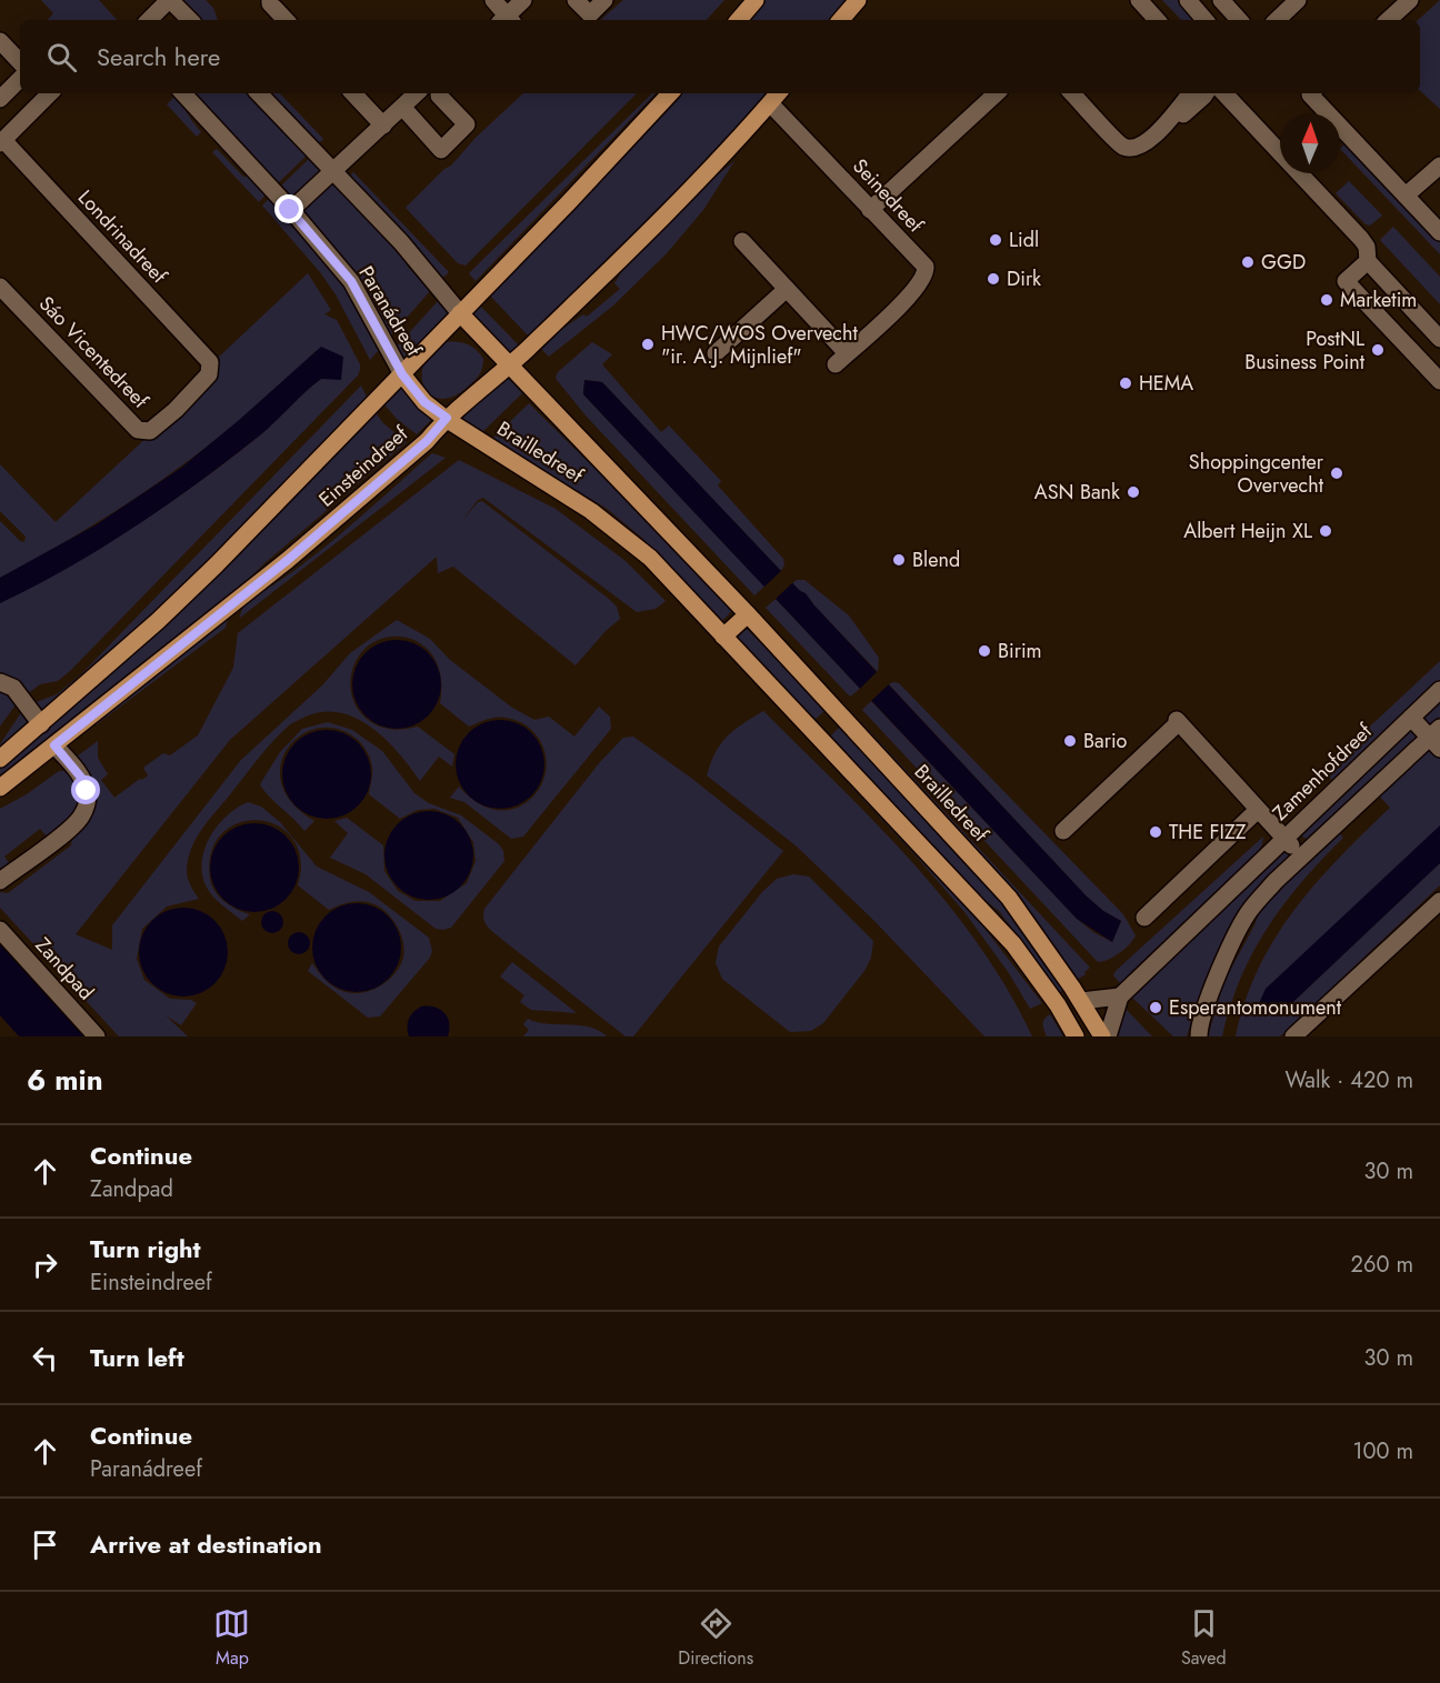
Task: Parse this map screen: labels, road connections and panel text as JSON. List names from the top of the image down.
{
  "streets": {
    "main road": ["Brailledreef", "Einsteindreef"],
    "street": [
      "Seinedreef",
      "Londrinadreef",
      "Paranádreef",
      "Sáo Vicentedreef",
      "Zamenhofdreef",
      "Zandpad"
    ]
  },
  "crossings": [
    ["Seinedreef", "Einsteindreef"],
    ["Londrinadreef", "Sáo Vicentedreef"],
    ["Paranádreef", "Brailledreef"],
    ["Paranádreef", "Einsteindreef"],
    ["Brailledreef", "Einsteindreef"]
  ],
  "places": [
    "Lidl",
    "GGD",
    "Dirk",
    "Marketim",
    "HWC/WOS Overvecht \"ir. A.J. Mijnlief\"",
    "PostNL Business Point",
    "HEMA",
    "Shoppingcenter Overvecht",
    "ASN Bank",
    "Albert Heijn XL",
    "Blend",
    "Birim",
    "Bario",
    "THE FIZZ",
    "Esperantomonument"
  ],
  "north": "top",
  "page": {
    "search": "Search here",
    "heading": ["6 min", "Walk · 420 m"],
    "list": [
      ["Continue", "Zandpad", "30 m"],
      ["Turn right", "Einsteindreef", "260 m"],
      ["Turn left", "30 m"],
      ["Continue", "Paranádreef", "100 m"],
      "Arrive at destination"
    ],
    "nav": ["Map", "Directions", "Saved"]
  }
}
